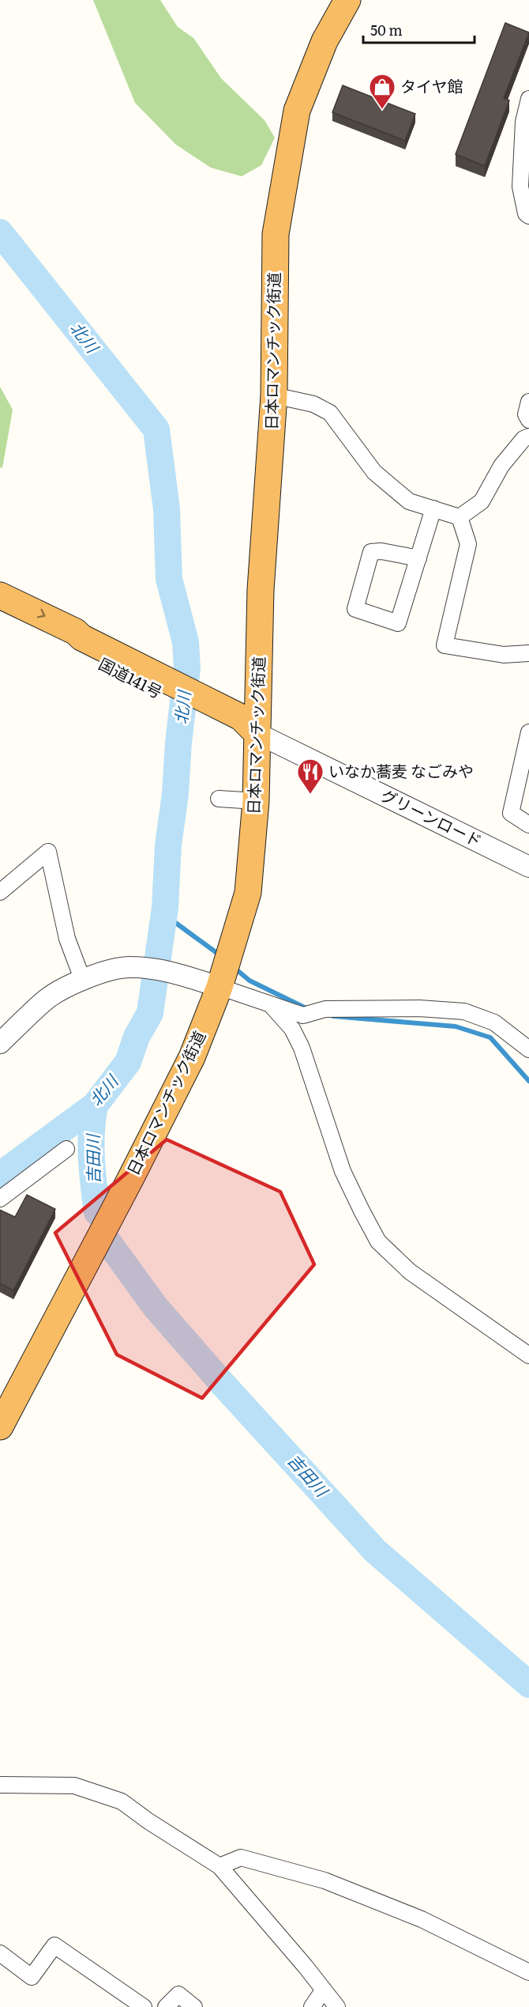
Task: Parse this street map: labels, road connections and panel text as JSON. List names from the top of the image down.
{
  "streets": {
    "highway": ["日本ロマンチック街道", "国道141号"],
    "street": ["グリーンロード"]
  },
  "crossings": [
    ["日本ロマンチック街道", "国道141号"],
    ["日本ロマンチック街道", "グリーンロード"],
    ["国道141号", "グリーンロード"]
  ],
  "water": ["北川", "吉田川"],
  "places": {
    "shop": ["タイヤ館"],
    "restaurant": ["いなか蕎麦 なごみや"]
  },
  "scale_bar": "50 m"
}
